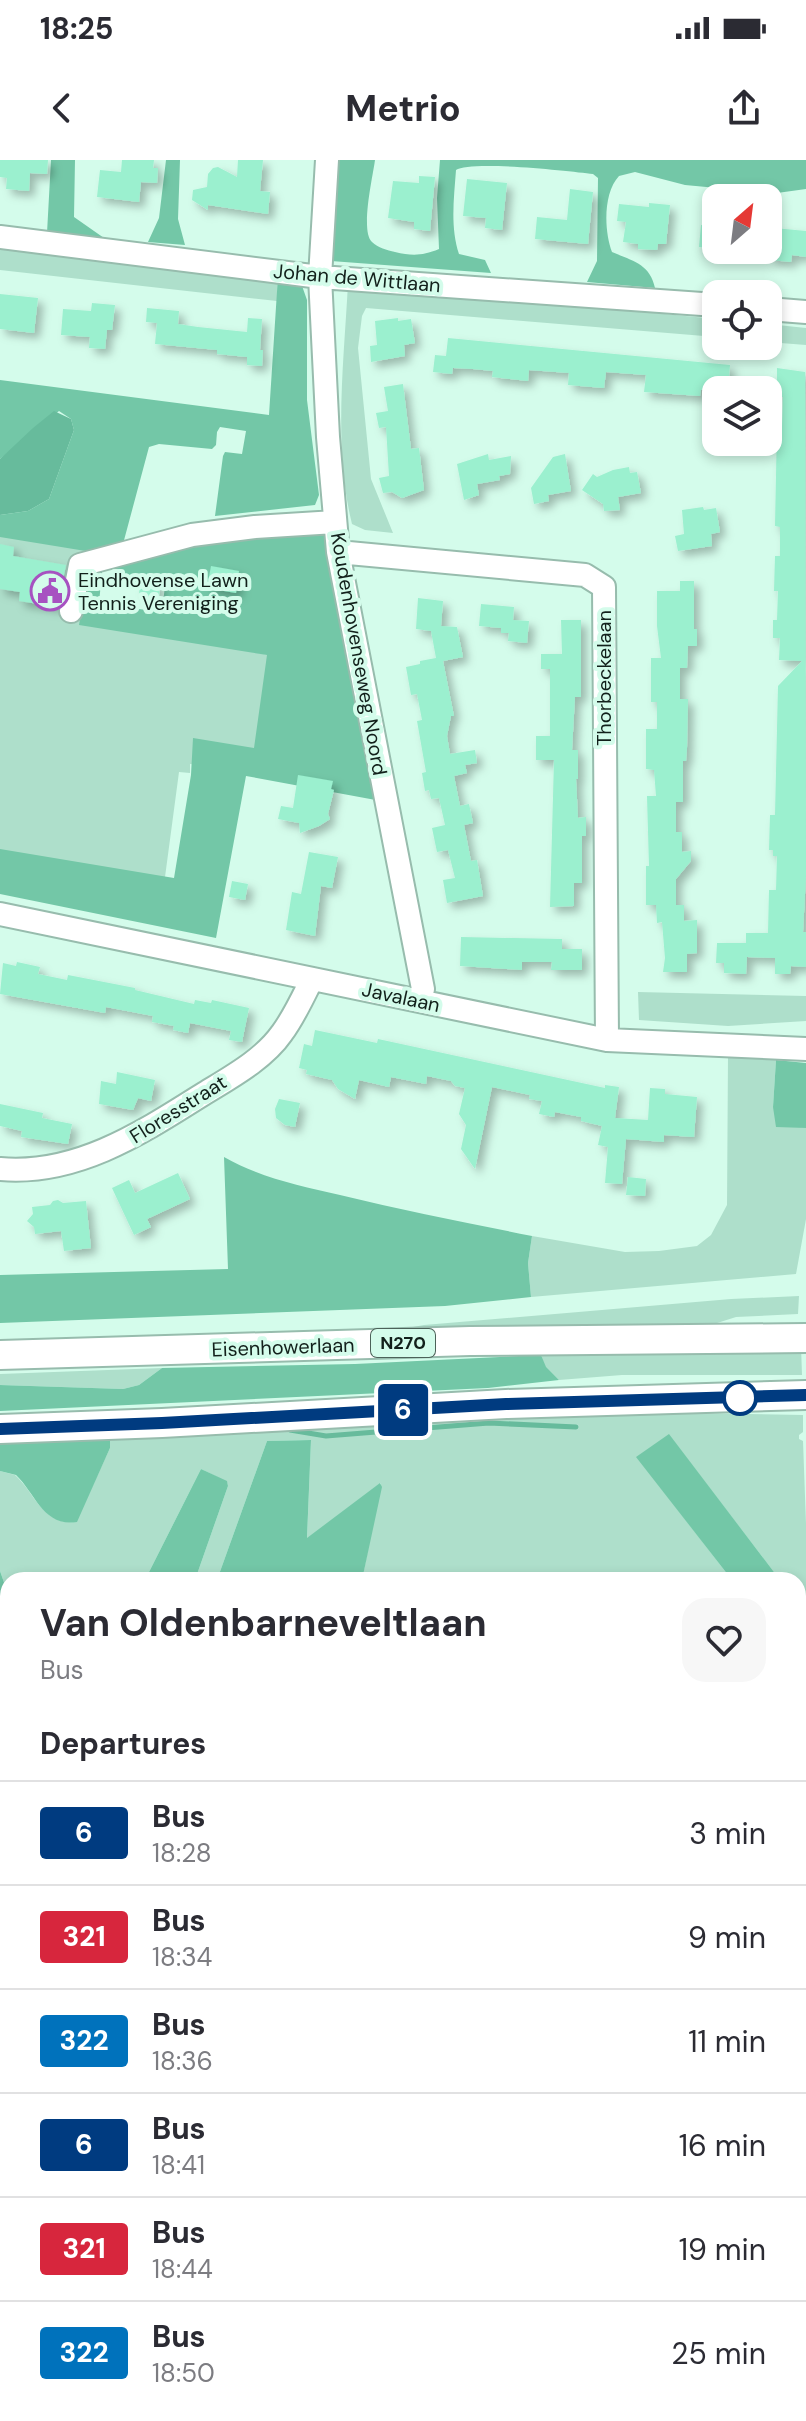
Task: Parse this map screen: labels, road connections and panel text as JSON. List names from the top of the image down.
{
  "streets": {
    "main road": ["N270", "Eisenhowerlaan"],
    "street": [
      "Johan de Wittlaan",
      "Koudenhovenseweg Noord",
      "Thorbeckelaan",
      "Javalaan",
      "Floresstraat"
    ]
  },
  "crossings": [
    ["Johan de Wittlaan", "Koudenhovenseweg Noord"],
    ["Koudenhovenseweg Noord", "Thorbeckelaan"],
    ["Koudenhovenseweg Noord", "Javalaan"],
    ["Thorbeckelaan", "Javalaan"],
    ["Javalaan", "Floresstraat"]
  ],
  "places": {
    "public building": ["Eindhovense Lawn Tennis Vereniging"]
  },
  "lines": ["bus line 6"],
  "north": "top right",
  "page": {
    "status": "18:25",
    "header": "Metrio",
    "on_map": "6",
    "heading": [
      ["Van Oldenbarneveltlaan", "Bus"],
      "Departures"
    ],
    "list": [
      {
        "mark": "6",
        "name": "Bus",
        "note": "18:28",
        "value": "3 min"
      },
      {
        "mark": "321",
        "name": "Bus",
        "note": "18:34",
        "value": "9 min"
      },
      {
        "mark": "322",
        "name": "Bus",
        "note": "18:36",
        "value": "11 min"
      },
      {
        "mark": "6",
        "name": "Bus",
        "note": "18:41",
        "value": "16 min"
      },
      {
        "mark": "321",
        "name": "Bus",
        "note": "18:44",
        "value": "19 min"
      },
      {
        "mark": "322",
        "name": "Bus",
        "note": "18:50",
        "value": "25 min"
      }
    ]
  }
}
